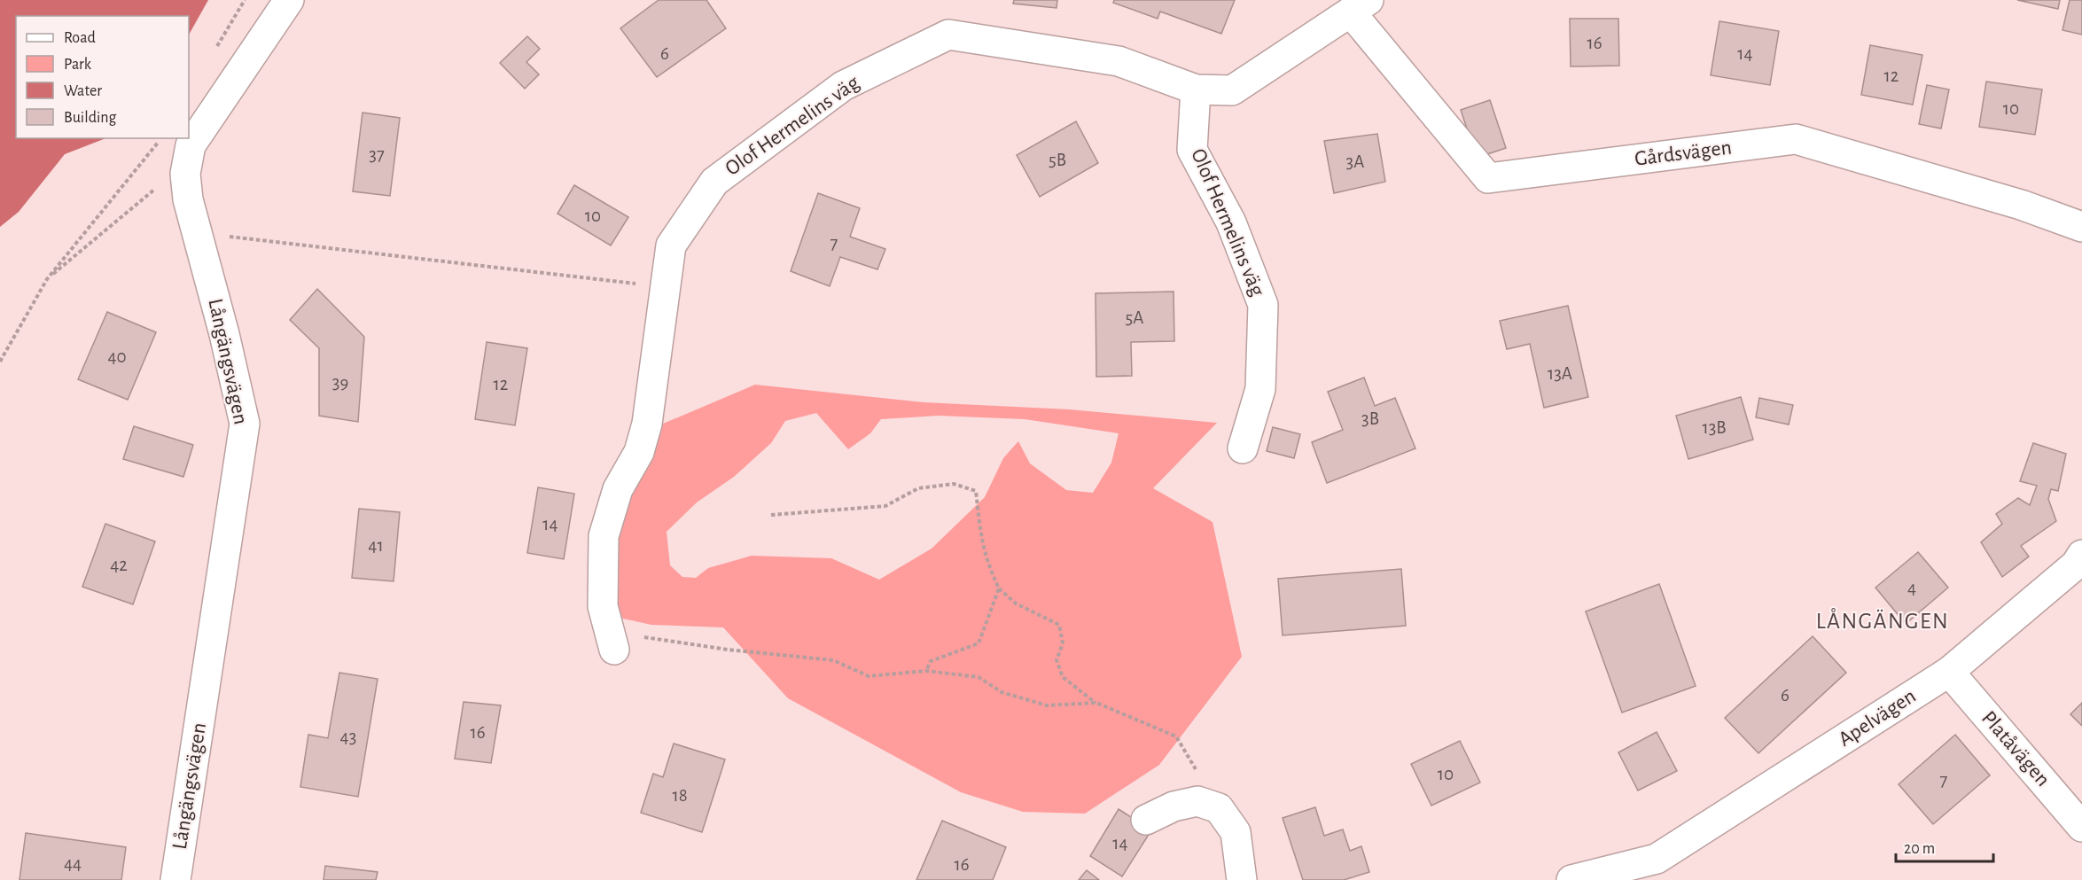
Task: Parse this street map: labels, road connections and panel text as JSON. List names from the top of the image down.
{
  "streets": {
    "street": [
      "Olof Hermelins väg",
      "Gårdsvägen",
      "Långängsvägen",
      "Apelvägen",
      "Platåvägen"
    ]
  },
  "crossings": [
    ["Olof Hermelins väg", "Gårdsvägen"],
    ["Apelvägen", "Platåvägen"]
  ],
  "districts": ["LÅNGÄNGEN"],
  "house_numbers": [
    "16",
    "6",
    "14",
    "12",
    "10",
    "37",
    "5B",
    "3A",
    "10",
    "7",
    "5A",
    "40",
    "13A",
    "39",
    "12",
    "3B",
    "13B",
    "14",
    "41",
    "42",
    "4",
    "6",
    "16",
    "43",
    "10",
    "7",
    "18",
    "14",
    "44",
    "16"
  ],
  "legend": [
    "Road",
    "Park",
    "Water",
    "Building"
  ],
  "scale_bar": "20 m"
}
